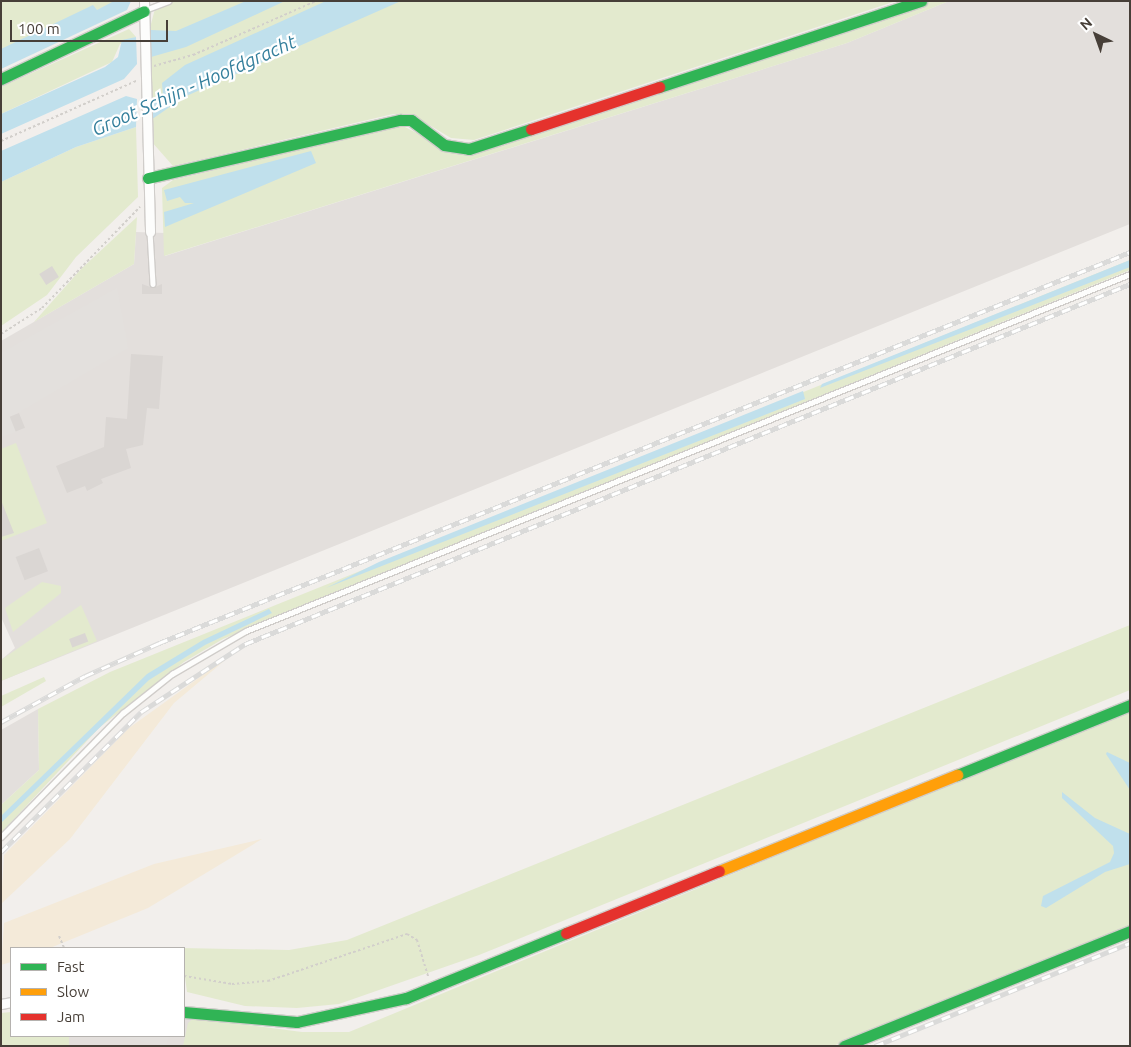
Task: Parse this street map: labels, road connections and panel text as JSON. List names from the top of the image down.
{
  "water": ["Groot Schijn - Hoofdgracht"],
  "legend": ["Fast", "Slow", "Jam"],
  "scale_bar": "100 m",
  "north": "top left"
}
